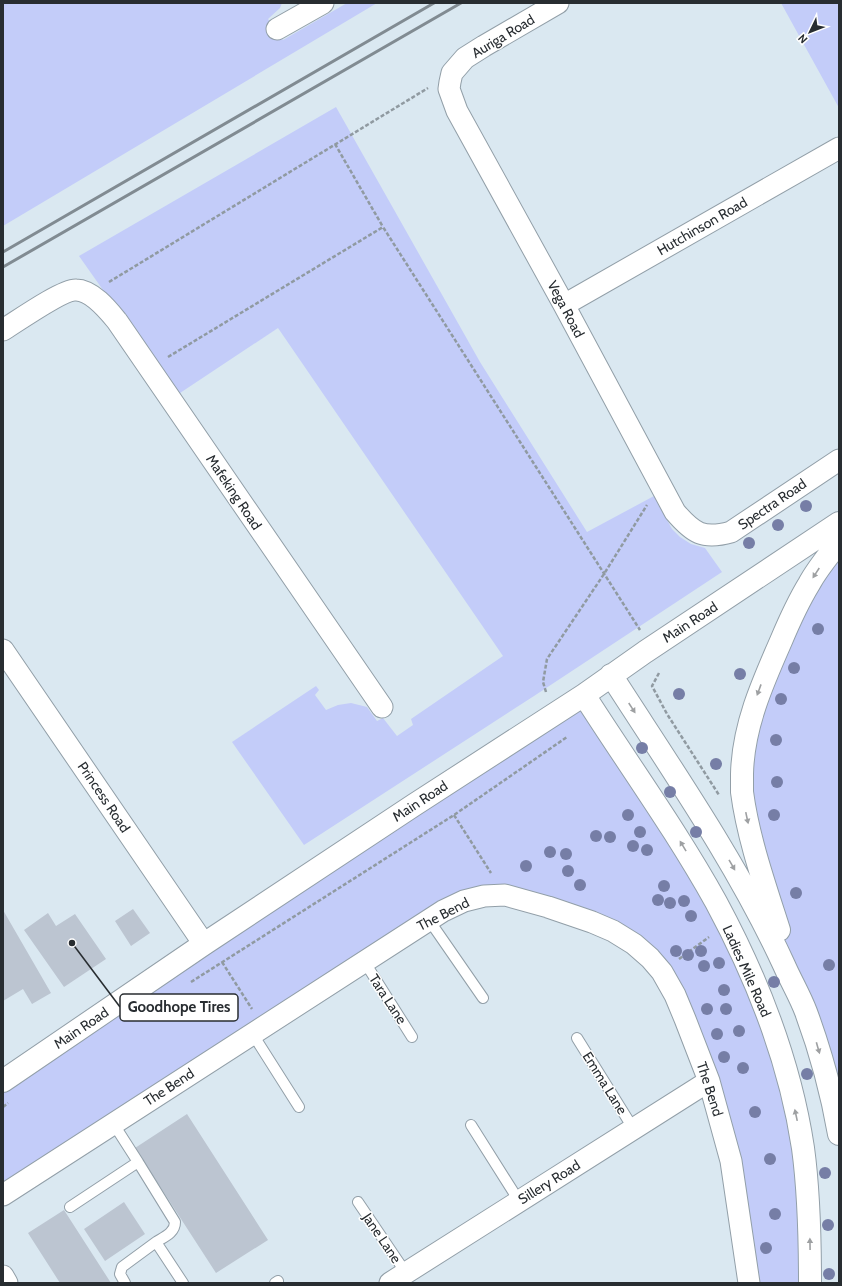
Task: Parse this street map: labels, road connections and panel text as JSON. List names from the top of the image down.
{
  "streets": {
    "main road": ["Main Road", "Ladies Mile Road"],
    "street": [
      "Auriga Road",
      "Hutchinson Road",
      "Vega Road",
      "Mafeking Road",
      "Spectra Road",
      "Princess Road",
      "The Bend",
      "Sillery Road"
    ],
    "lane": ["Tara Lane", "Emma Lane", "Jane Lane"]
  },
  "crossings": [
    ["Auriga Road", "Vega Road"],
    ["Hutchinson Road", "Vega Road"],
    ["Vega Road", "Spectra Road"],
    ["Main Road", "Princess Road"],
    ["Main Road", "Ladies Mile Road"],
    ["The Bend", "Tara Lane"],
    ["The Bend", "Sillery Road"],
    ["Emma Lane", "Sillery Road"],
    ["Sillery Road", "Jane Lane"]
  ],
  "places": ["Goodhope Tires"],
  "north": "bottom left"
}
